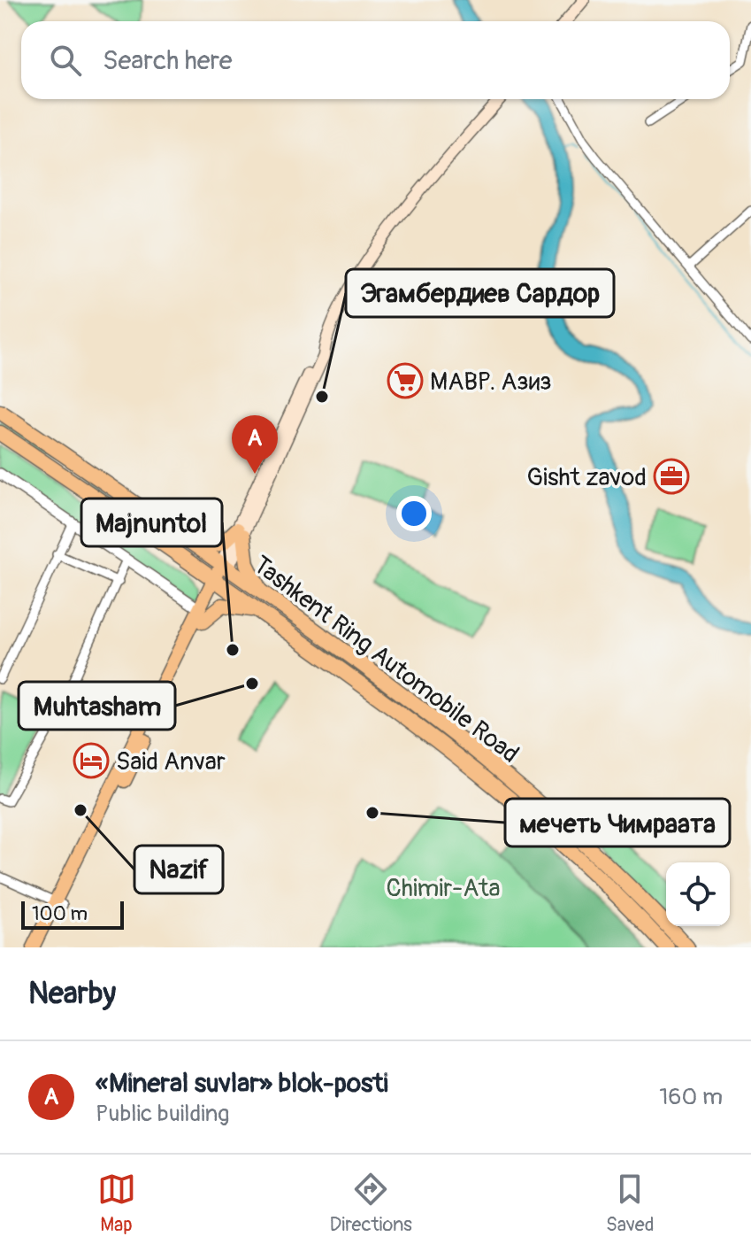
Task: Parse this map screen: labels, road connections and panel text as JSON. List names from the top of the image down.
{
  "streets": {
    "highway": ["Tashkent Ring Automobile Road"]
  },
  "parks": ["Chimir-Ata"],
  "places": {
    "supermarket": ["МАВР. Азиз"],
    "other": [
      "Эгамбердиев Сардор",
      "Majnuntol",
      "Muhtasham",
      "Nazif",
      "мечеть Чимраата"
    ],
    "office": ["Gisht zavod"],
    "hotel": ["Said Anvar"]
  },
  "scale_bar": "100 m",
  "page": {
    "search": "Search here",
    "pins": "A",
    "scale": "100 m",
    "heading": "Nearby",
    "list": [
      {
        "mark": "A",
        "name": "«Mineral suvlar» blok-posti",
        "note": "Public building",
        "value": "160 m"
      }
    ],
    "nav": ["Map", "Directions", "Saved"]
  }
}
